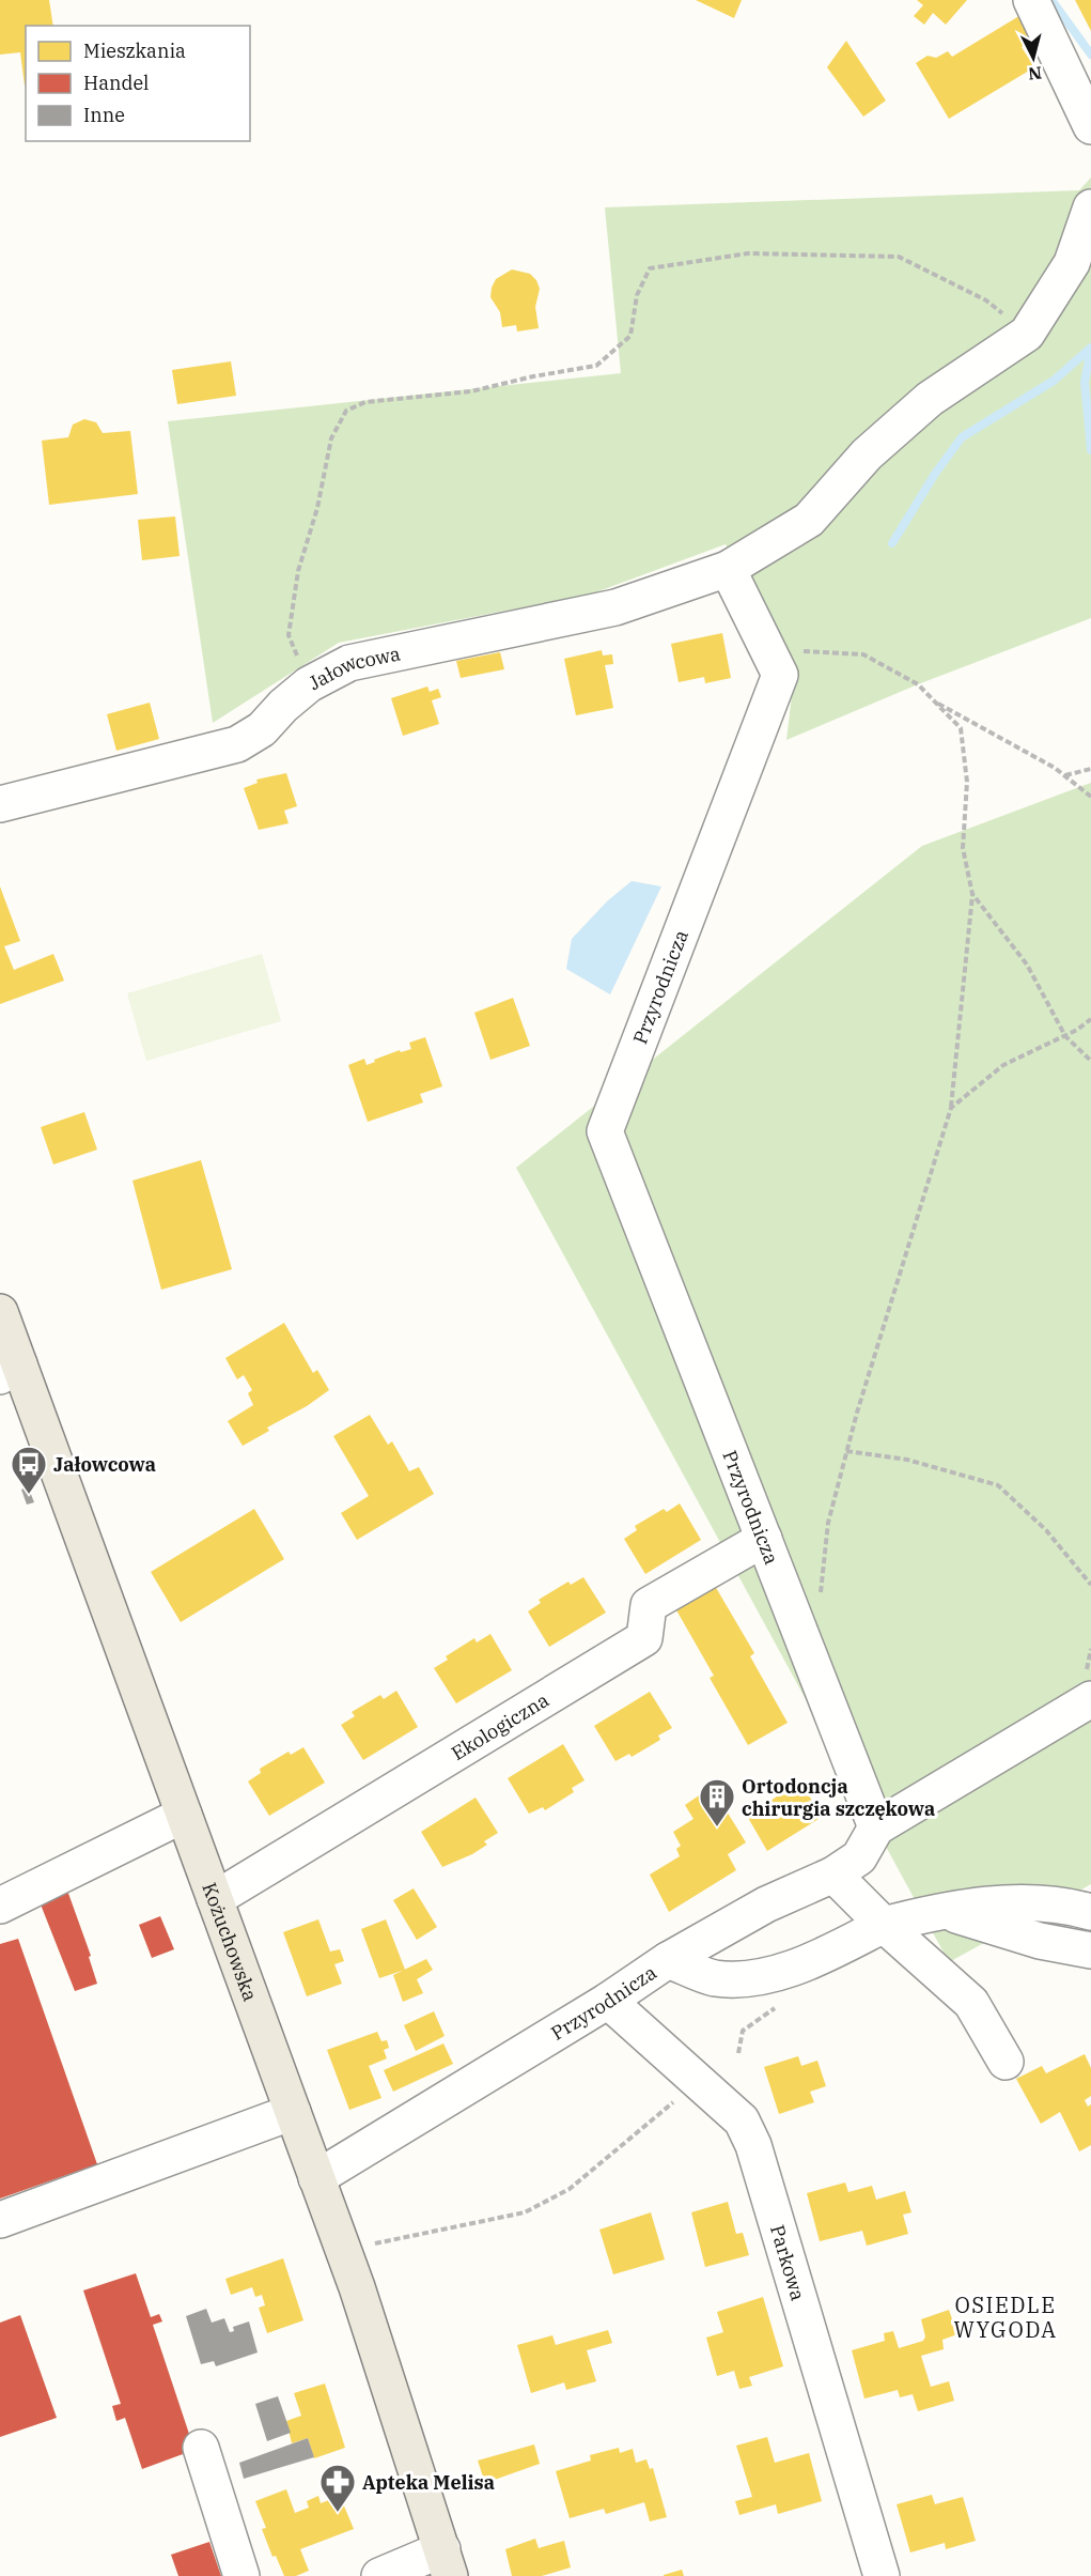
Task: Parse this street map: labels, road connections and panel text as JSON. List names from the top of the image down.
{
  "streets": {
    "main road": ["Kożuchowska"],
    "street": [
      "Jałowcowa",
      "Przyrodnicza",
      "Ekologiczna",
      "Parkowa"
    ]
  },
  "crossings": [
    ["Jałowcowa", "Przyrodnicza"],
    ["Przyrodnicza", "Ekologiczna"],
    ["Przyrodnicza", "Kożuchowska"],
    ["Przyrodnicza", "Parkowa"],
    ["Ekologiczna", "Kożuchowska"]
  ],
  "districts": ["OSIEDLE WYGODA"],
  "places": {
    "bus stop": ["Jałowcowa"],
    "building": ["Ortodoncja chirurgia szczękowa"],
    "pharmacy": ["Apteka Melisa"]
  },
  "legend": ["Mieszkania", "Handel", "Inne"],
  "north": "bottom"
}
